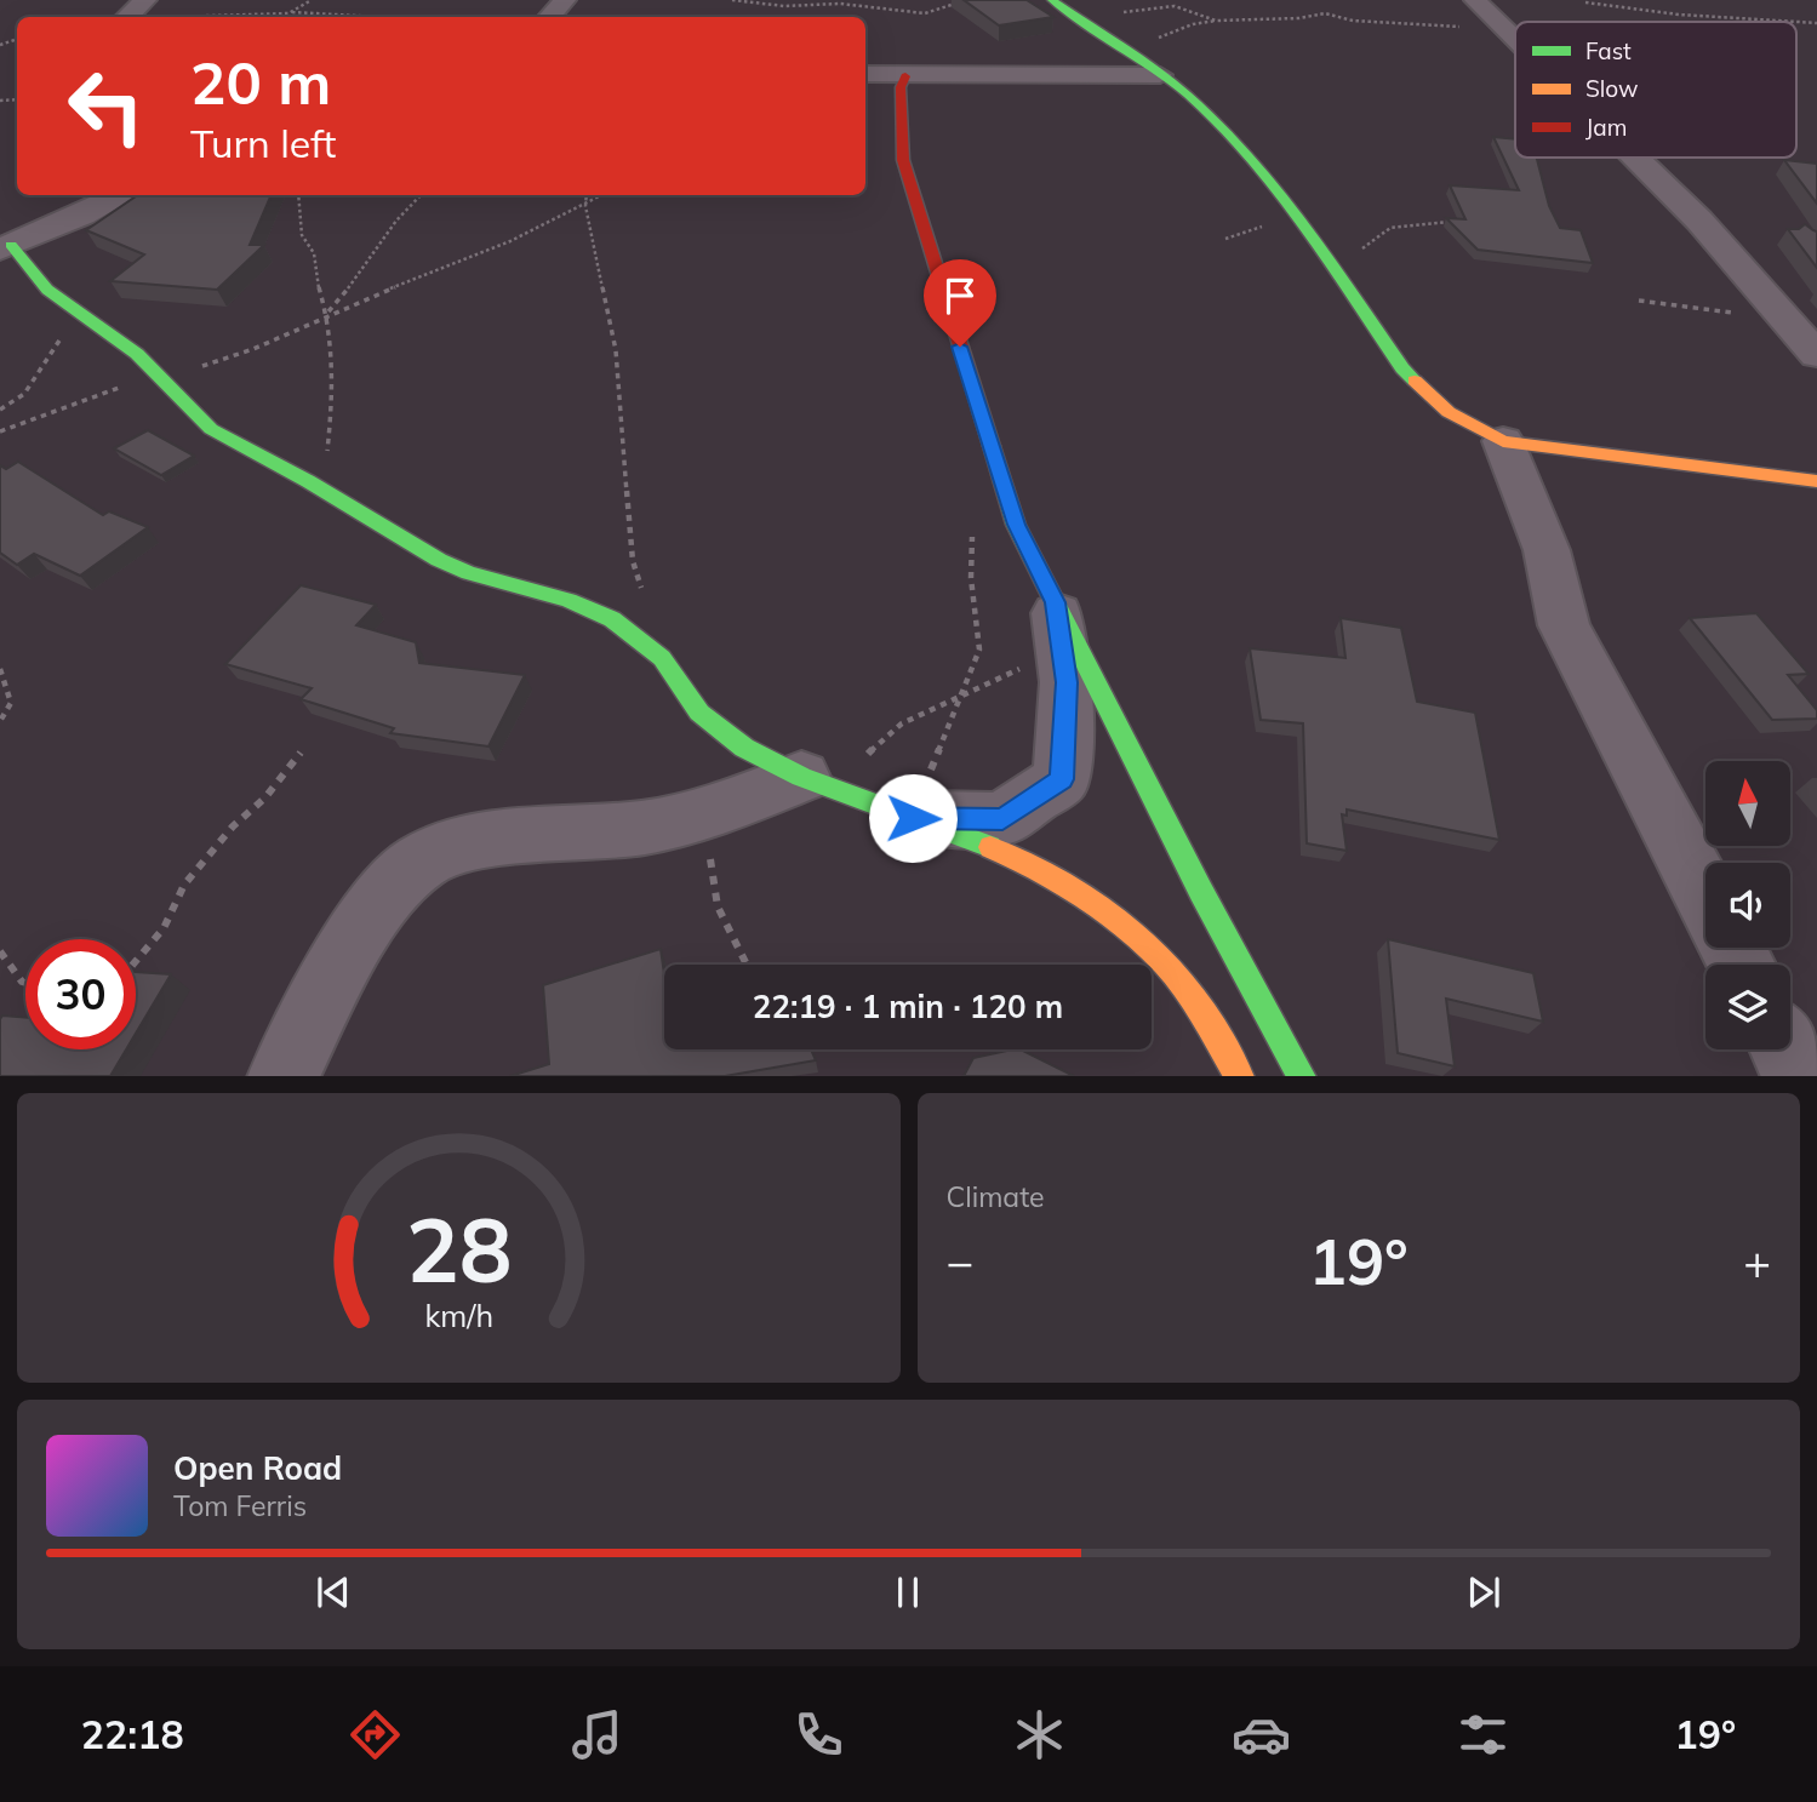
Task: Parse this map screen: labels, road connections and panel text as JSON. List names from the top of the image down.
{
  "legend": ["Fast", "Slow", "Jam"],
  "north": "top",
  "page": {
    "turn": ["20 m", "Turn left"],
    "limit": "30",
    "trip": "22:19 · 1 min · 120 m",
    "tile": "Climate",
    "heat": ["−", "19°", "+"],
    "song": ["Open Road", "Tom Ferris"],
    "tabs": ["22:18", "19°"],
    "gauge": ["28", "km/h"]
  }
}
